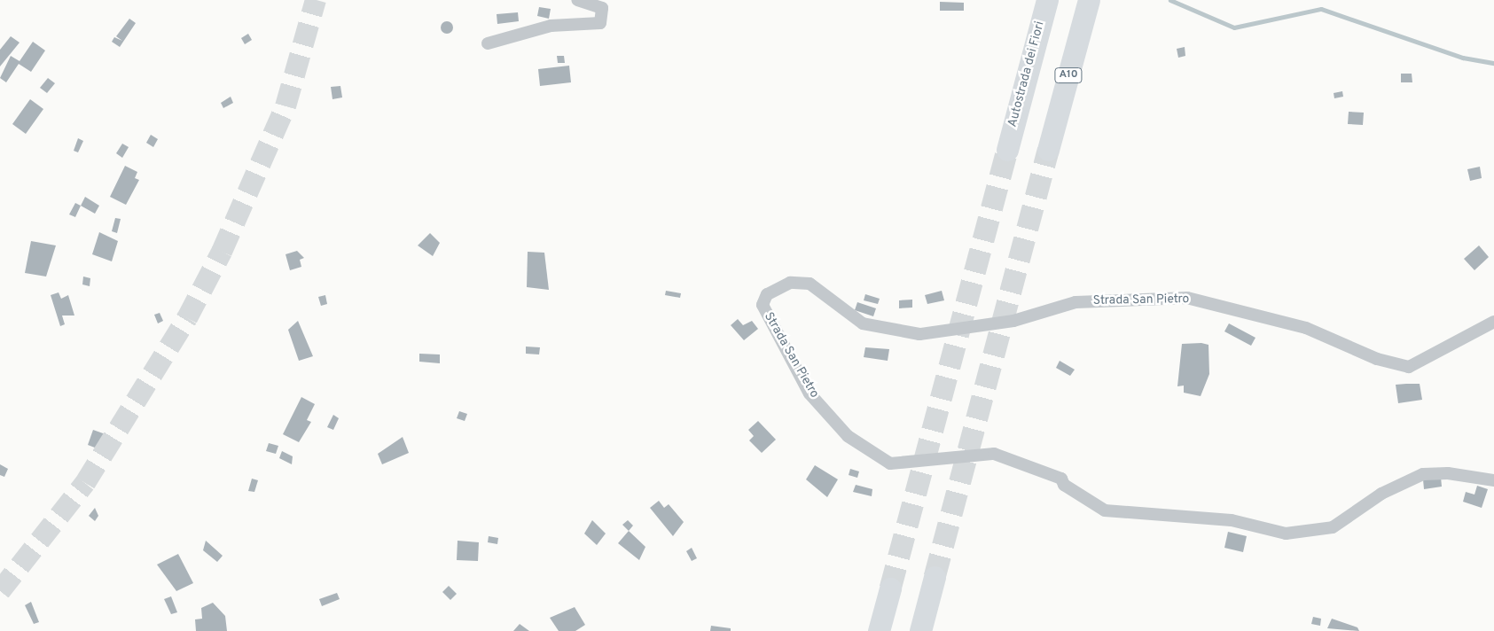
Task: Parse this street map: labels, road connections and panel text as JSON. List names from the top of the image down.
{
  "streets": {
    "highway": ["Autostrada dei Fiori", "A10"],
    "street": ["Strada San Pietro"]
  }
}
